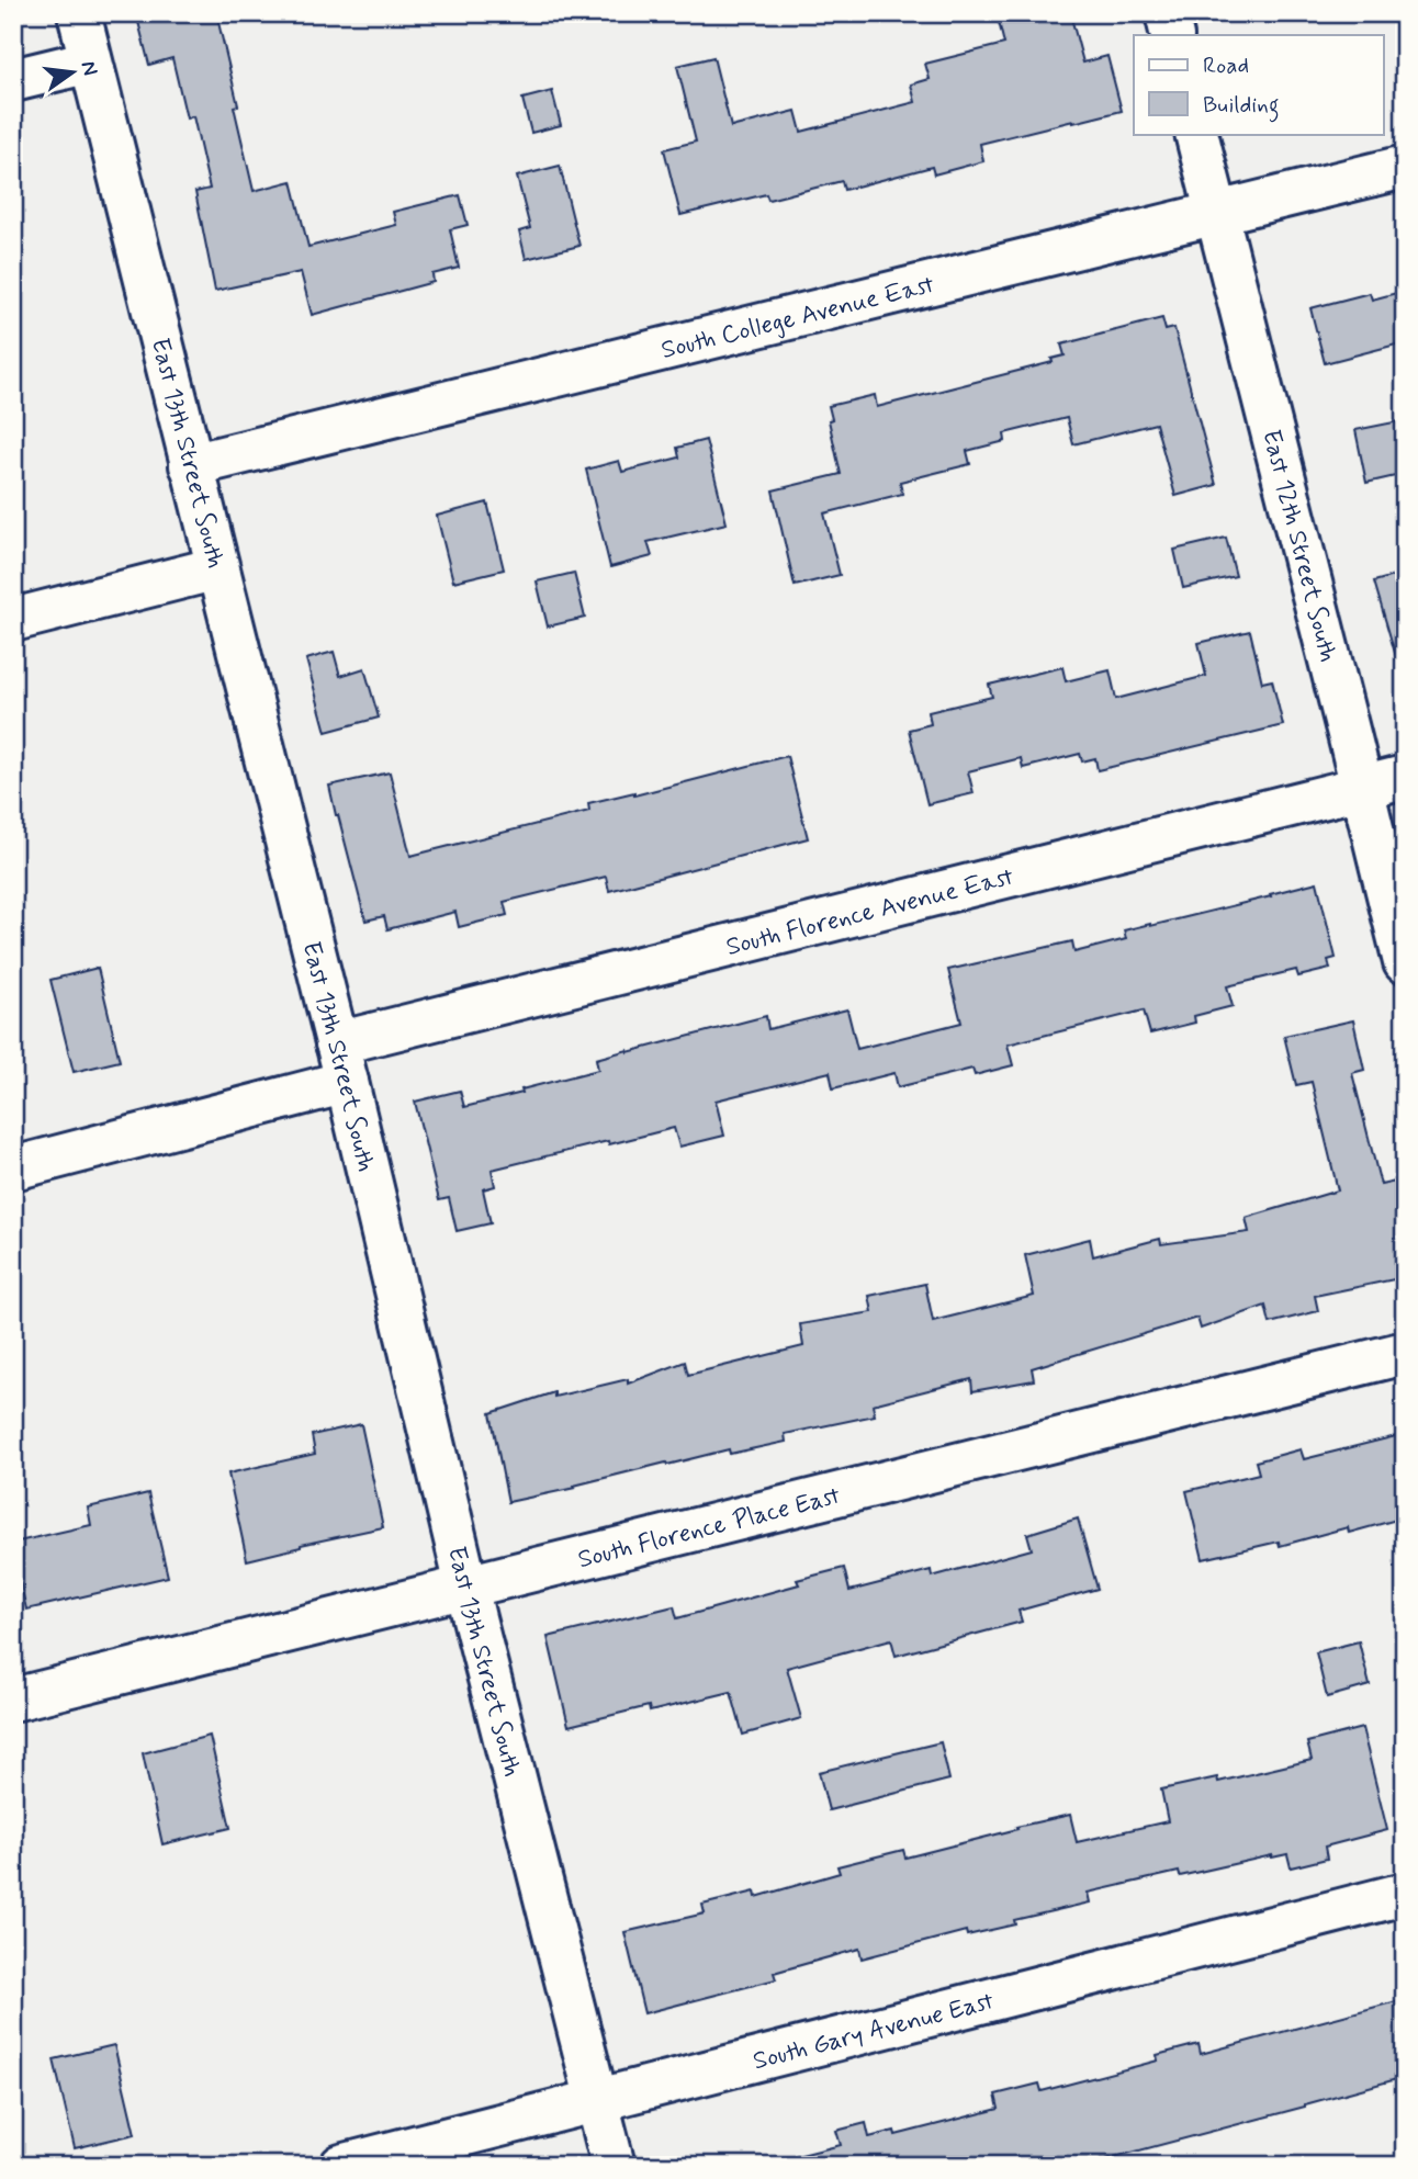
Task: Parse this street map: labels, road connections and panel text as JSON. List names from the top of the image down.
{
  "streets": {
    "street": [
      "South College Avenue East",
      "East 13th Street South",
      "East 12th Street South",
      "South Florence Avenue East",
      "South Florence Place East",
      "South Gary Avenue East"
    ]
  },
  "crossings": [
    ["South College Avenue East", "East 13th Street South"],
    ["South College Avenue East", "East 12th Street South"],
    ["East 13th Street South", "South Florence Avenue East"],
    ["East 13th Street South", "South Florence Place East"],
    ["East 13th Street South", "South Gary Avenue East"],
    ["East 12th Street South", "South Florence Avenue East"]
  ],
  "legend": ["Road", "Building"],
  "north": "right"
}
